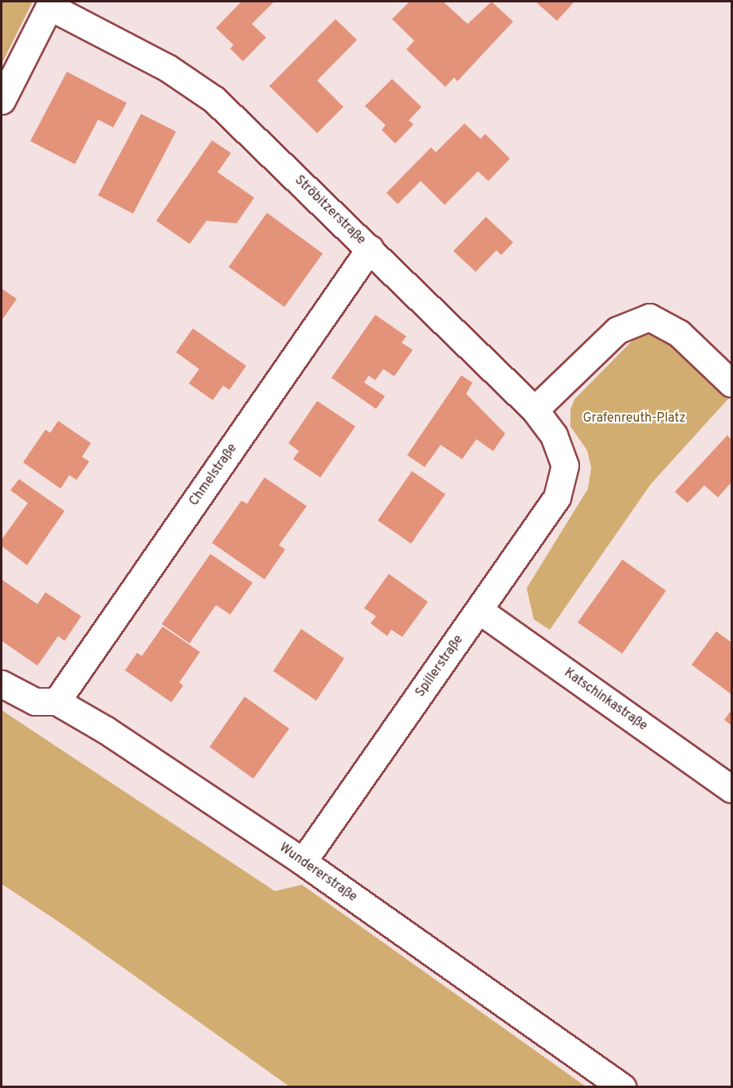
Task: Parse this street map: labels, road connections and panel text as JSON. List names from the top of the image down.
{
  "streets": {
    "street": [
      "Ströbitzerstraße",
      "Chmelstraße",
      "Spillerstraße",
      "Katschinkastraße",
      "Wundererstraße"
    ]
  },
  "crossings": [
    ["Ströbitzerstraße", "Chmelstraße"],
    ["Ströbitzerstraße", "Spillerstraße"],
    ["Chmelstraße", "Wundererstraße"],
    ["Spillerstraße", "Katschinkastraße"],
    ["Spillerstraße", "Wundererstraße"]
  ],
  "parks": ["Grafenreuth-Platz"]
}
